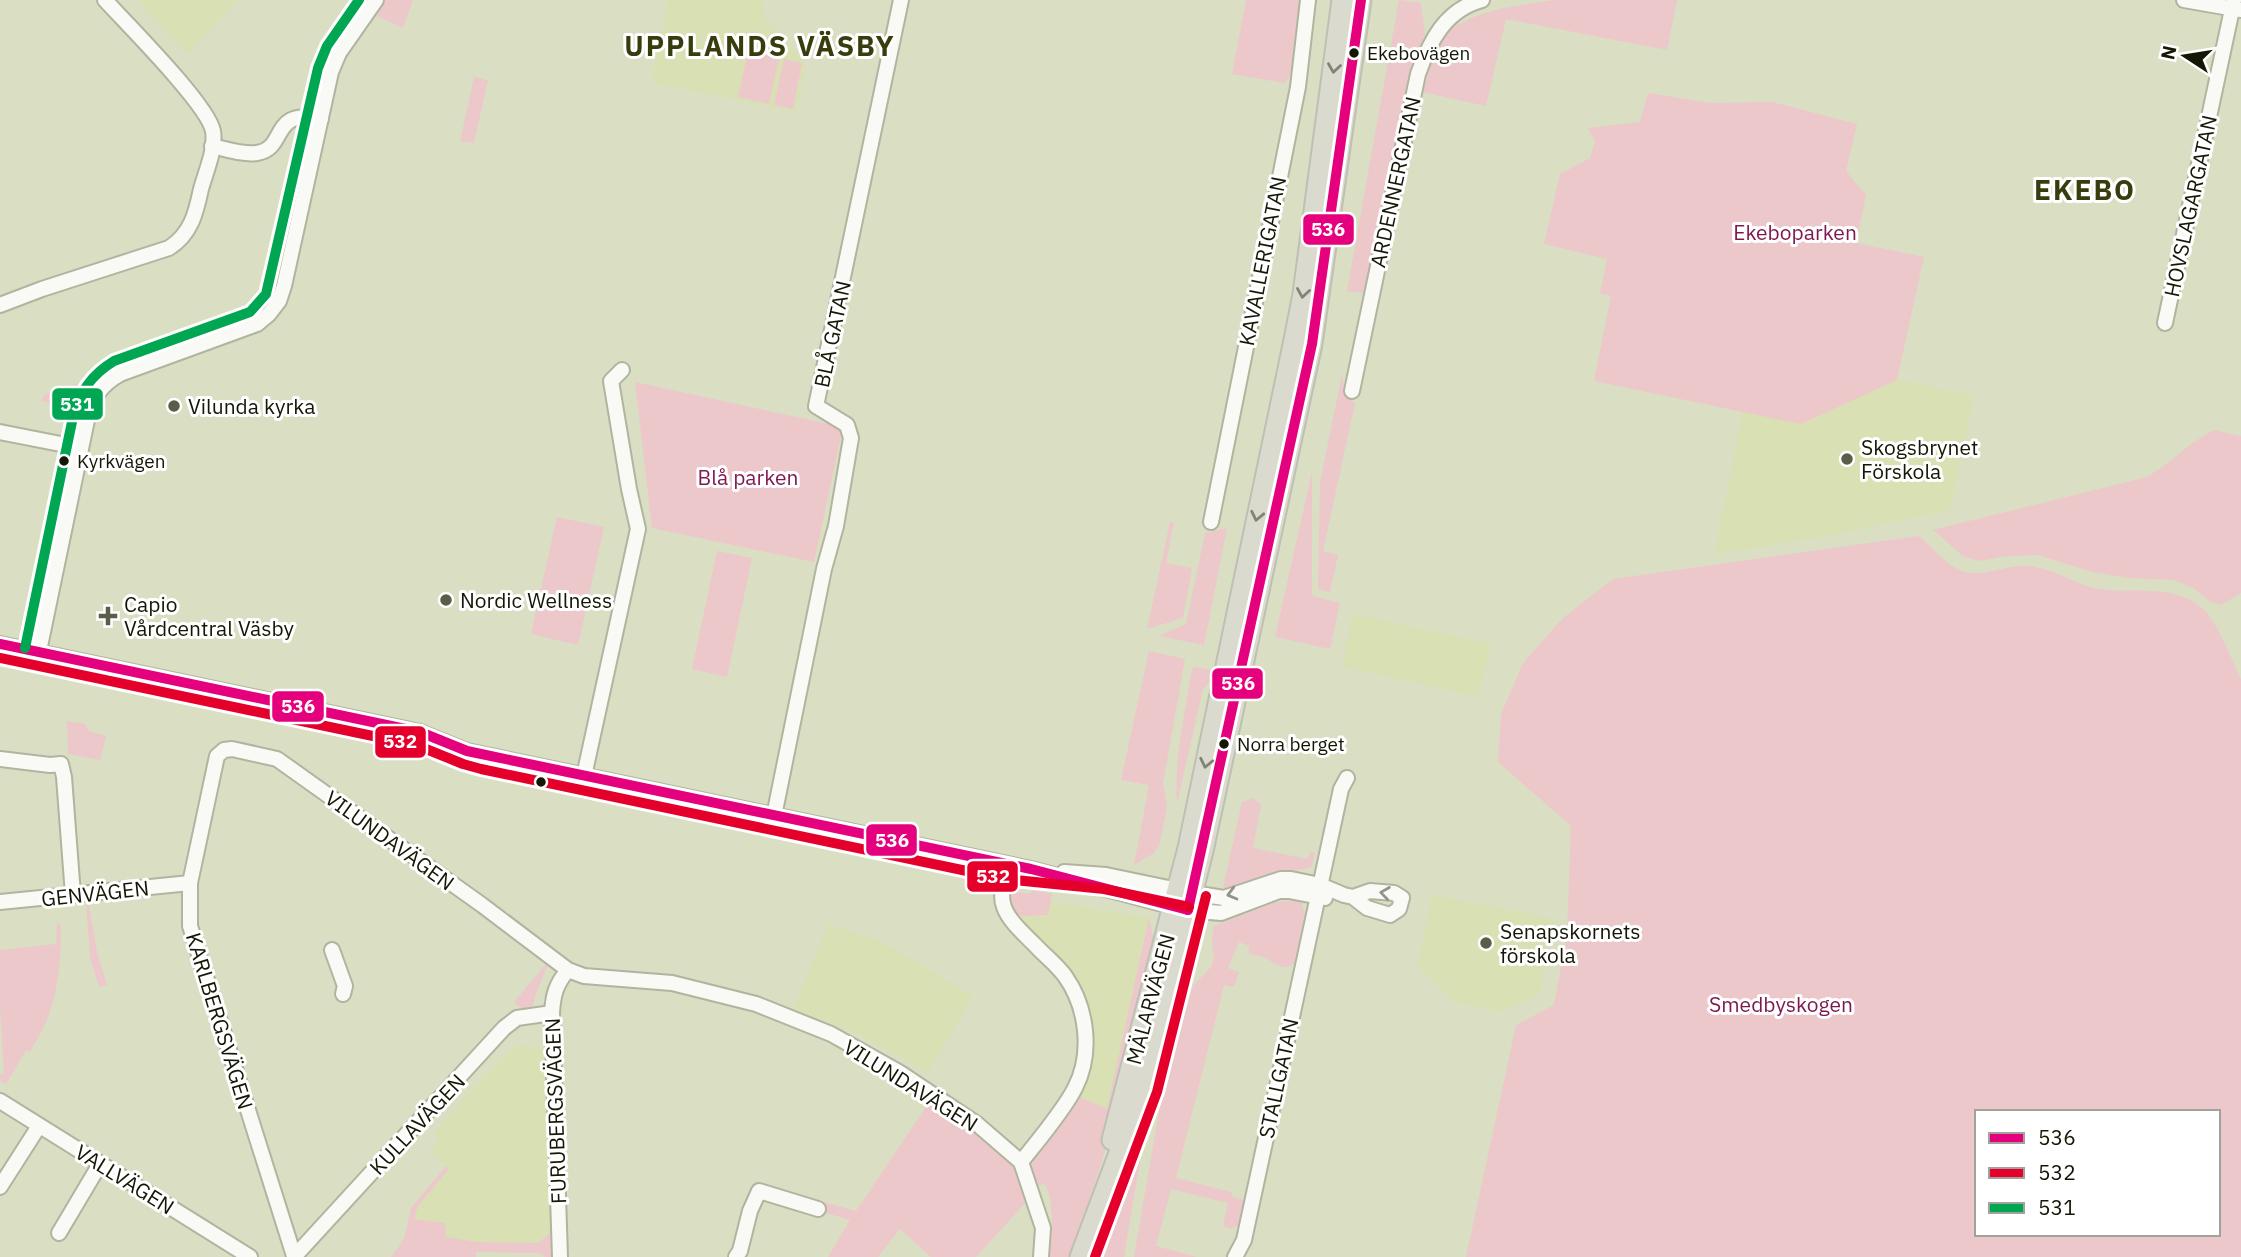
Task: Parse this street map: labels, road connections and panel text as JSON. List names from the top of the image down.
{
  "streets": {
    "main road": ["MÄLARVÄGEN"],
    "street": [
      "ARDENNERGATAN",
      "HOVSLAGARGATAN",
      "KAVALLERIGATAN",
      "BLÅ GATAN",
      "VILUNDAVÄGEN",
      "GENVÄGEN",
      "KARLBERGSVÄGEN",
      "STALLGATAN",
      "FURUBERGSVÄGEN",
      "KULLAVÄGEN",
      "VALLVÄGEN"
    ]
  },
  "crossings": [
    ["VILUNDAVÄGEN", "KARLBERGSVÄGEN"],
    ["VILUNDAVÄGEN", "FURUBERGSVÄGEN"],
    ["GENVÄGEN", "KARLBERGSVÄGEN"],
    ["KARLBERGSVÄGEN", "KULLAVÄGEN"],
    ["FURUBERGSVÄGEN", "KULLAVÄGEN"]
  ],
  "districts": ["UPPLANDS VÄSBY", "EKEBO"],
  "parks": ["Ekeboparken", "Blå parken", "Smedbyskogen"],
  "places": {
    "other": [
      "Ekebovägen",
      "Vilunda kyrka",
      "Skogsbrynet Förskola",
      "Kyrkvägen",
      "Nordic Wellness",
      "Norra berget",
      "Senapskornets förskola"
    ],
    "health": ["Capio Vårdcentral Väsby"]
  },
  "lines": ["transit line 536", "transit line 531", "transit line 532"],
  "legend": ["536", "532", "531"],
  "north": "left"
}
